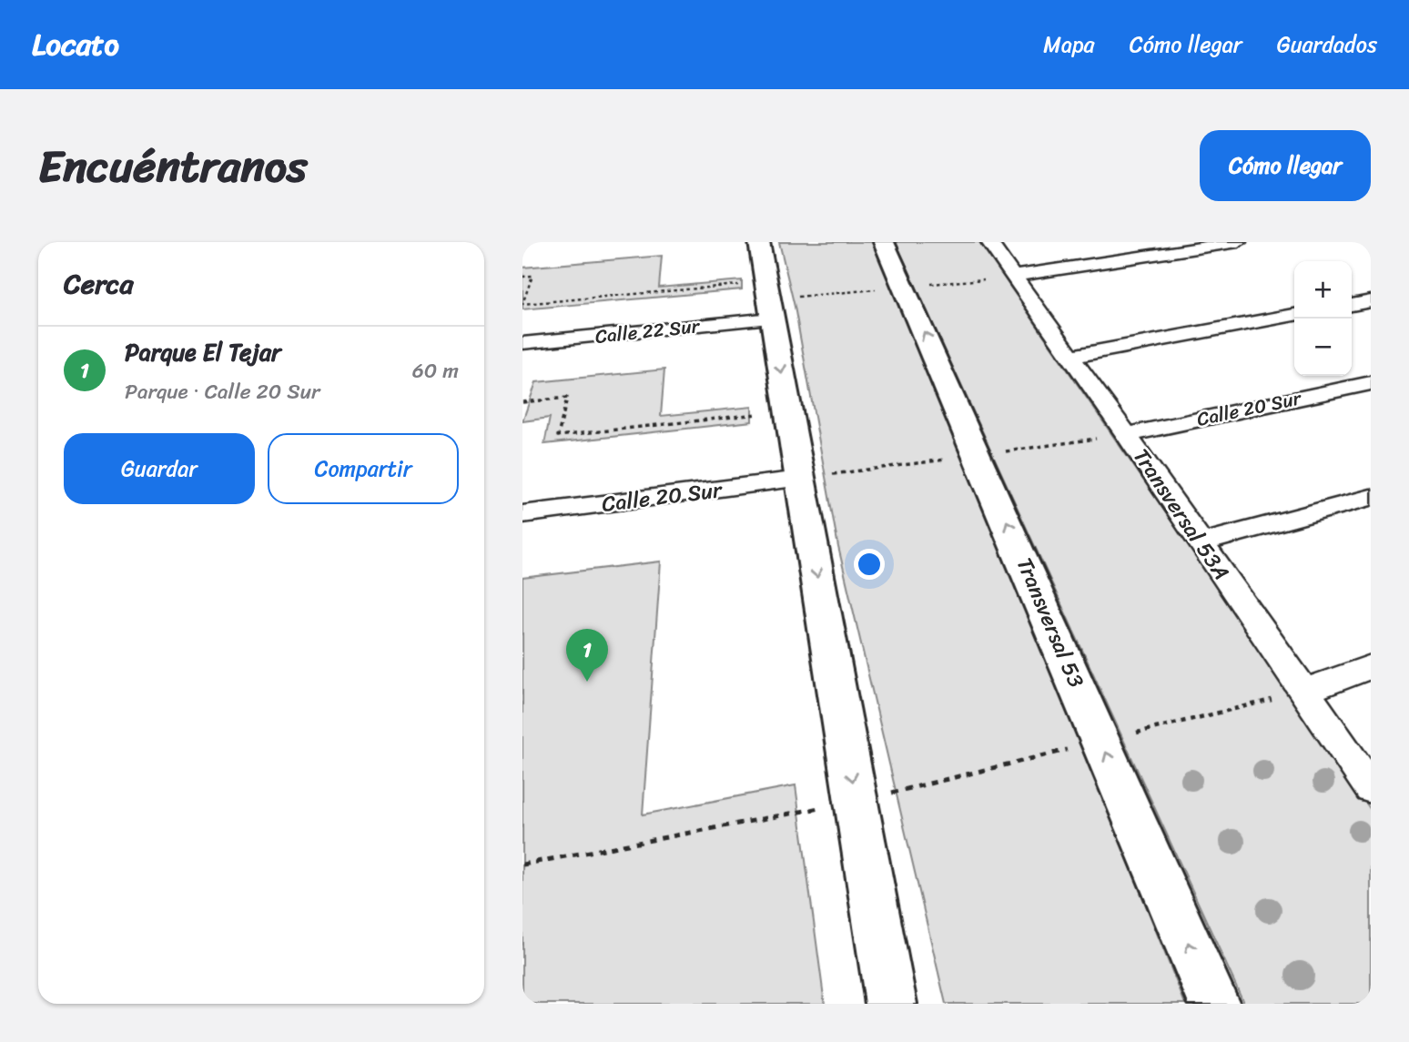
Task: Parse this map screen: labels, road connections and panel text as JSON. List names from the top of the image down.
{
  "streets": {
    "street": [
      "Calle 22 Sur",
      "Calle 20 Sur",
      "Transversal 53A",
      "Transversal 53"
    ]
  },
  "crossings": [
    ["Calle 20 Sur", "Transversal 53A"]
  ],
  "page": {
    "header": "Locato",
    "nav": ["Mapa", "Cómo llegar", "Guardados"],
    "title": "Encuéntranos",
    "buttons": [
      "Cómo llegar",
      ["Guardar", "Compartir"]
    ],
    "heading": "Cerca",
    "map_buttons": ["+", "−"],
    "list": [
      {
        "mark": "1",
        "name": "Parque El Tejar",
        "note": "Parque · Calle 20 Sur",
        "value": "60 m"
      }
    ],
    "pins": "1"
  }
}
